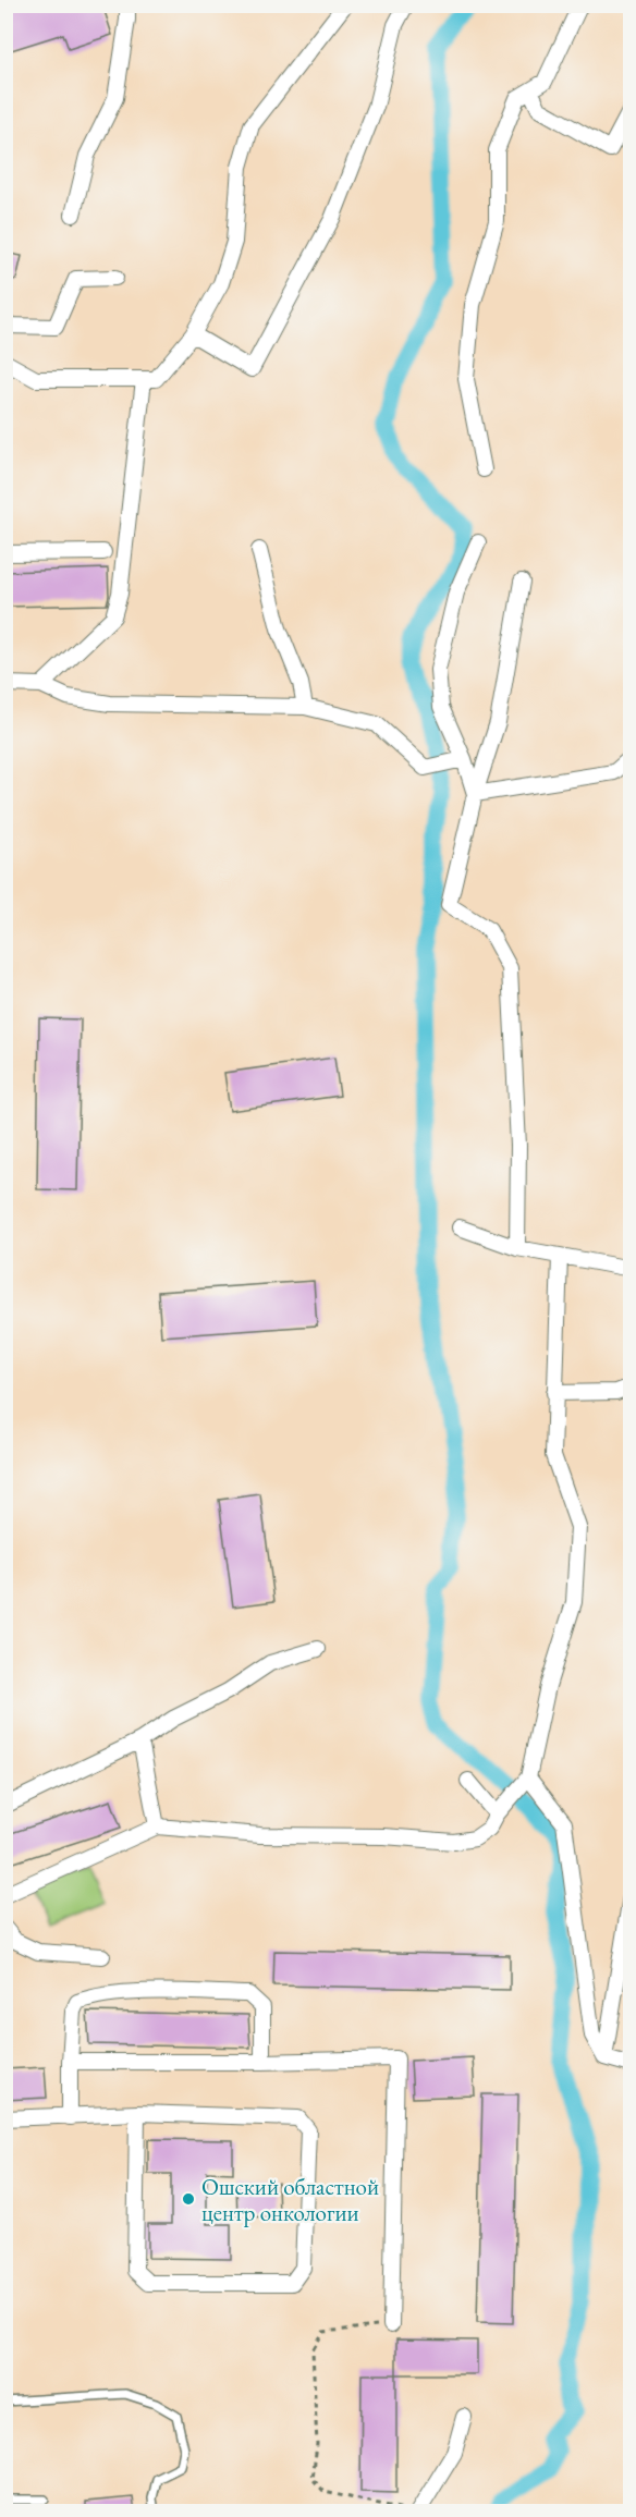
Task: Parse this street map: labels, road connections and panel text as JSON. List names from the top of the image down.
{
  "places": ["Ошский областной центр онкологии"]
}
